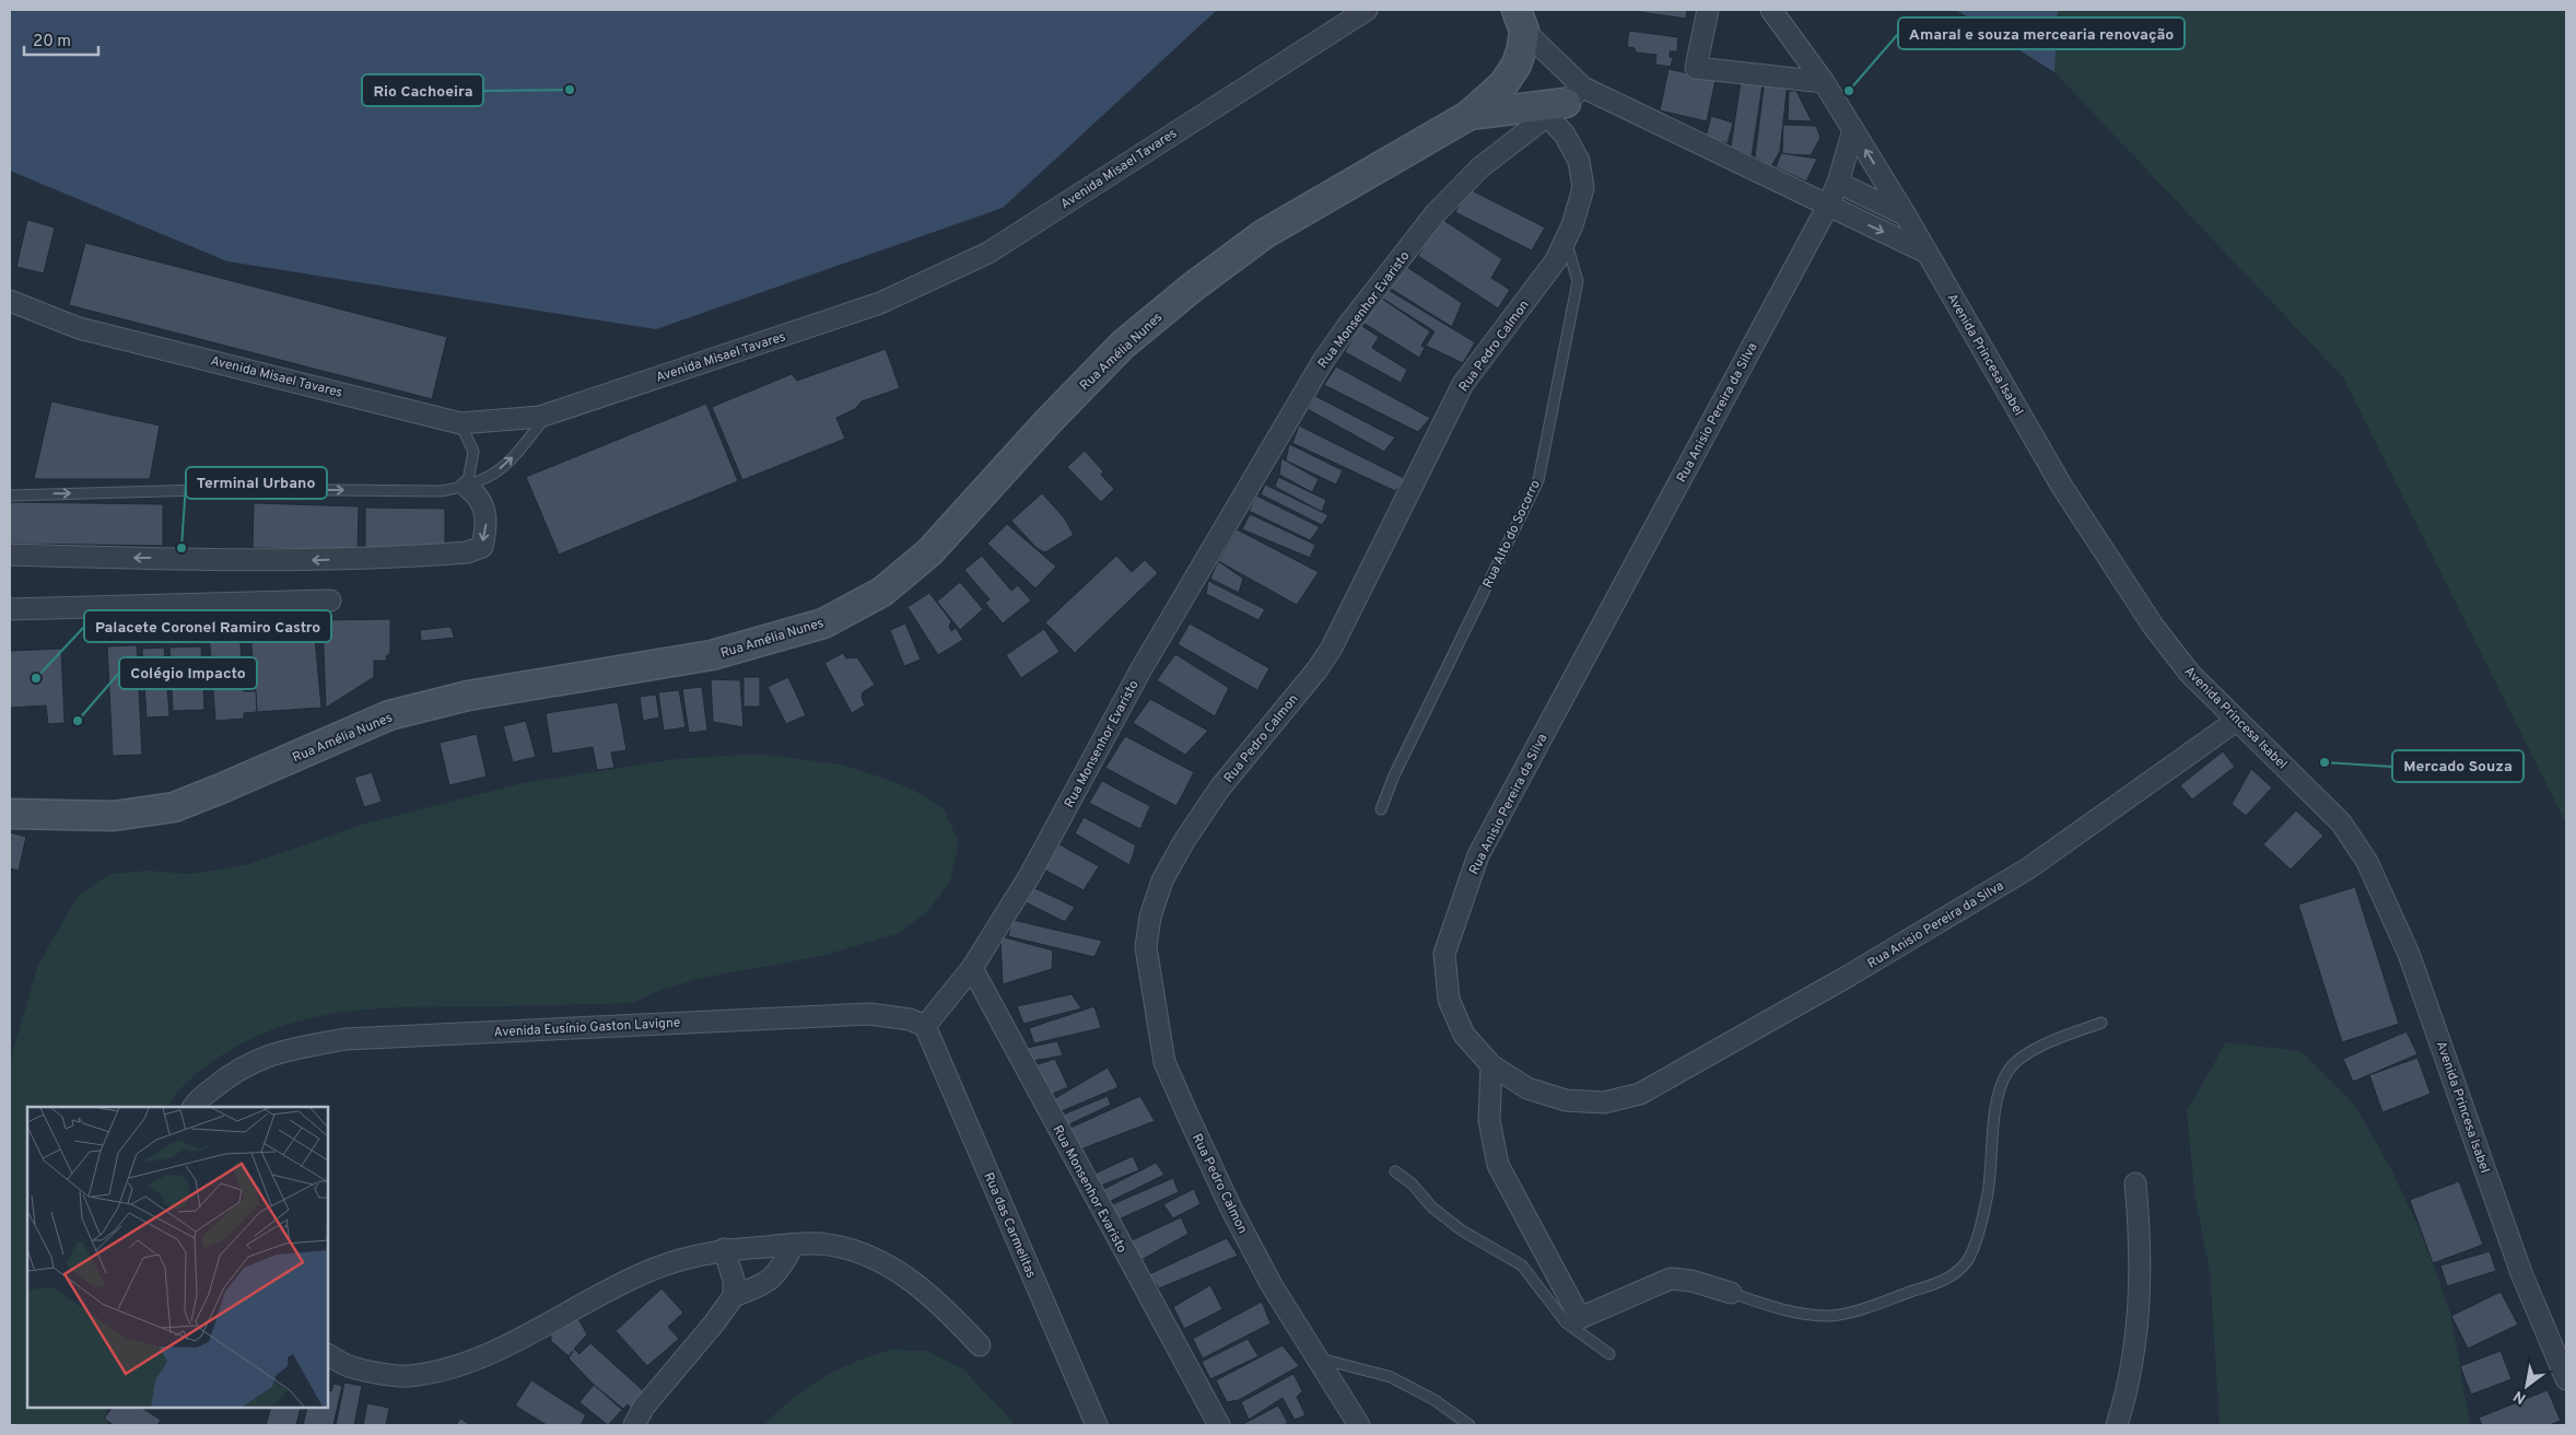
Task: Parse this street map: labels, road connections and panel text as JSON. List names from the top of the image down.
{
  "streets": {
    "main road": ["Rua Amélia Nunes"],
    "street": [
      "Avenida Misael Tavares",
      "Rua Monsenhor Evaristo",
      "Rua Pedro Calmon",
      "Avenida Princesa Isabel",
      "Rua Anisio Pereira da Silva",
      "Avenida Eusínio Gaston Lavigne",
      "Rua das Carmelitas"
    ],
    "lane": ["Rua Alto do Socorro"]
  },
  "crossings": [
    ["Rua Monsenhor Evaristo", "Rua Pedro Calmon"],
    ["Rua Pedro Calmon", "Rua Amélia Nunes"],
    ["Rua Pedro Calmon", "Rua Alto do Socorro"],
    ["Avenida Princesa Isabel", "Rua Anisio Pereira da Silva"],
    ["Avenida Eusínio Gaston Lavigne", "Rua das Carmelitas"]
  ],
  "places": [
    "Rio Cachoeira",
    "Amaral e souza mercearia renovação",
    "Terminal Urbano",
    "Palacete Coronel Ramiro Castro",
    "Colégio Impacto",
    "Mercado Souza"
  ],
  "scale_bar": "20 m",
  "north": "bottom left"
}
